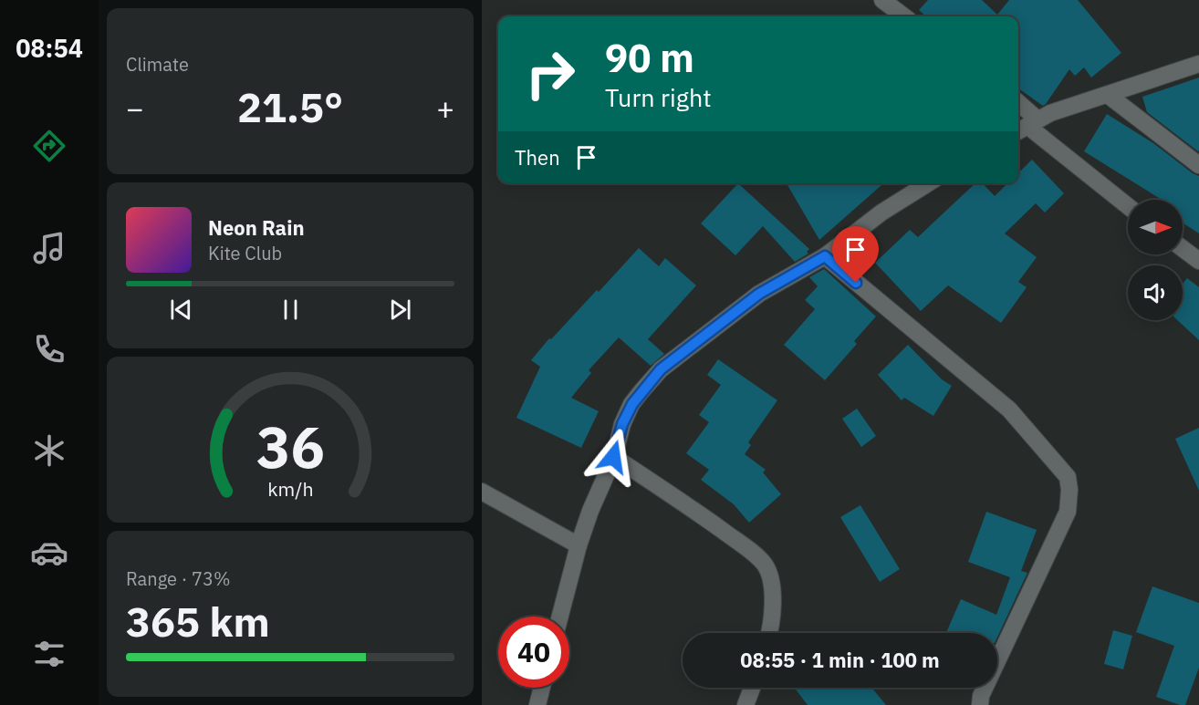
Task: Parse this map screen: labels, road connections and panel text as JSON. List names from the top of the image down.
{
  "north": "right",
  "page": {
    "tabs": "08:54",
    "tile": [
      "Climate",
      ["Range · 73%", "365 km"]
    ],
    "turn": ["90 m", "Turn right"],
    "heat": ["−", "21.5°", "+"],
    "then": "Then",
    "song": ["Neon Rain", "Kite Club"],
    "limit": "40",
    "trip": "08:55 · 1 min · 100 m",
    "gauge": ["36", "km/h"]
  }
}
